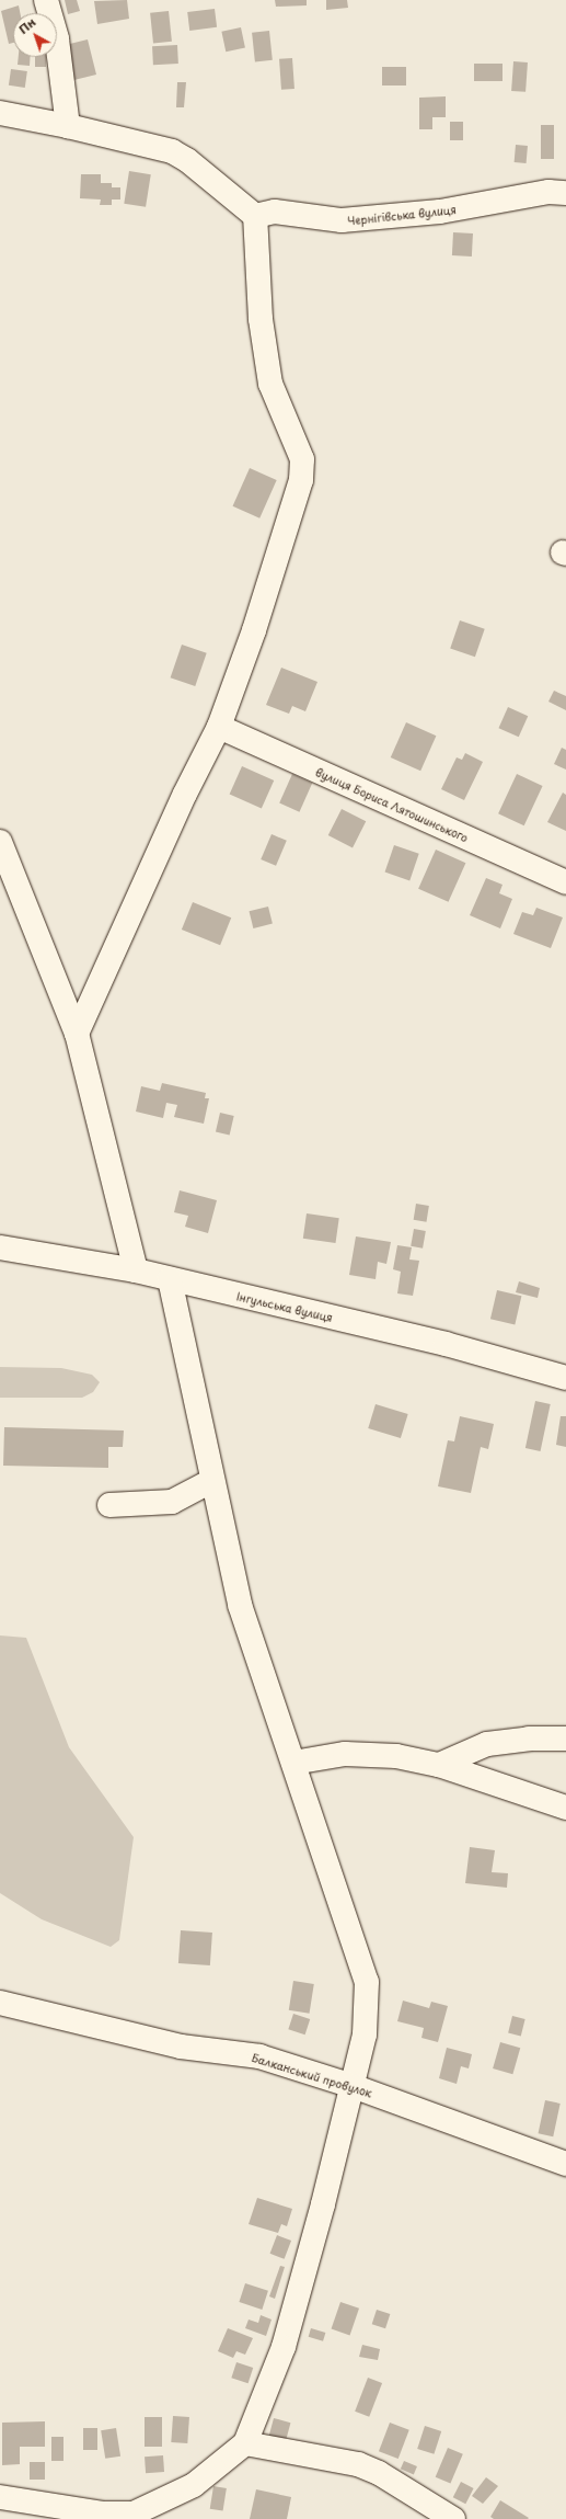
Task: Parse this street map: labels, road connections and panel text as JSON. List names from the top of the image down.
{
  "streets": {
    "street": [
      "Чернігівська вулиця",
      "вулиця Бориса Лятошинського",
      "Інгульська вулиця",
      "Балканський провулок"
    ]
  },
  "north": "top left"
}
